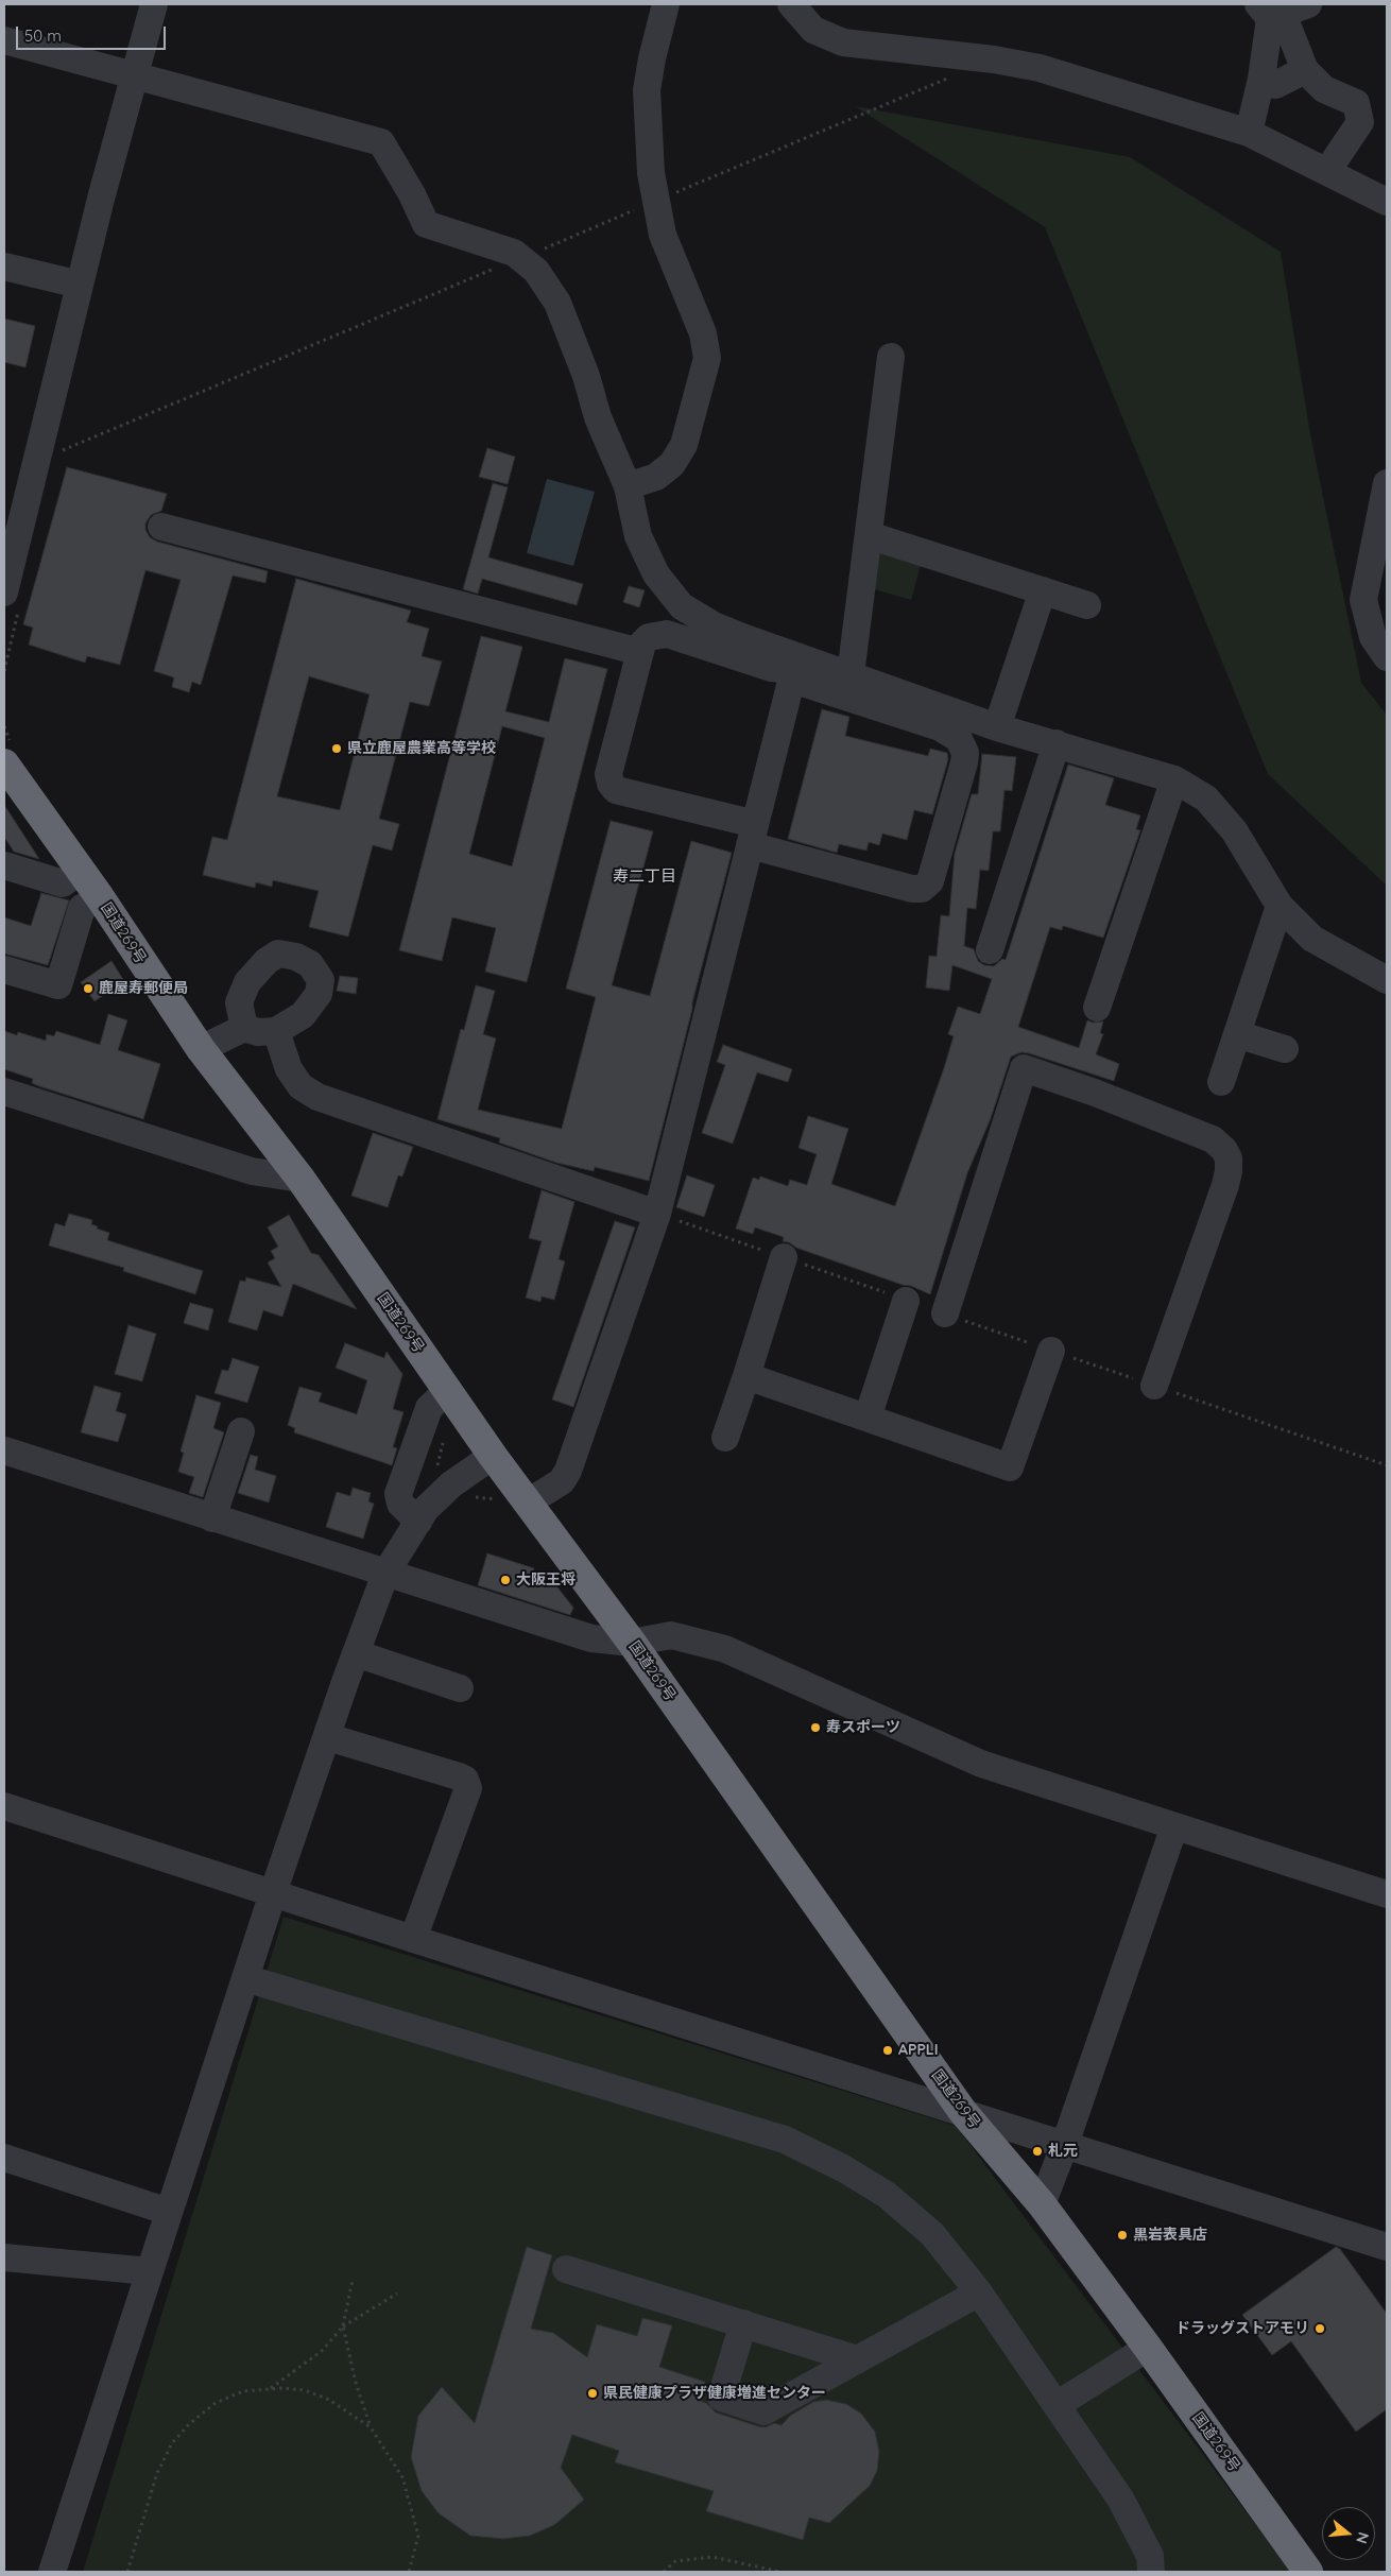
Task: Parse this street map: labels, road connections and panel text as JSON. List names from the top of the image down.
{
  "streets": {
    "highway": ["国道269号"]
  },
  "districts": ["寿二丁目"],
  "places": [
    "県立鹿屋農業高等学校",
    "鹿屋寿郵便局",
    "大阪王将",
    "寿スポーツ",
    "APPLI",
    "札元",
    "黒岩表具店",
    "ドラッグストアモリ",
    "県民健康プラザ健康増進センター"
  ],
  "scale_bar": "50 m",
  "north": "right"
}
